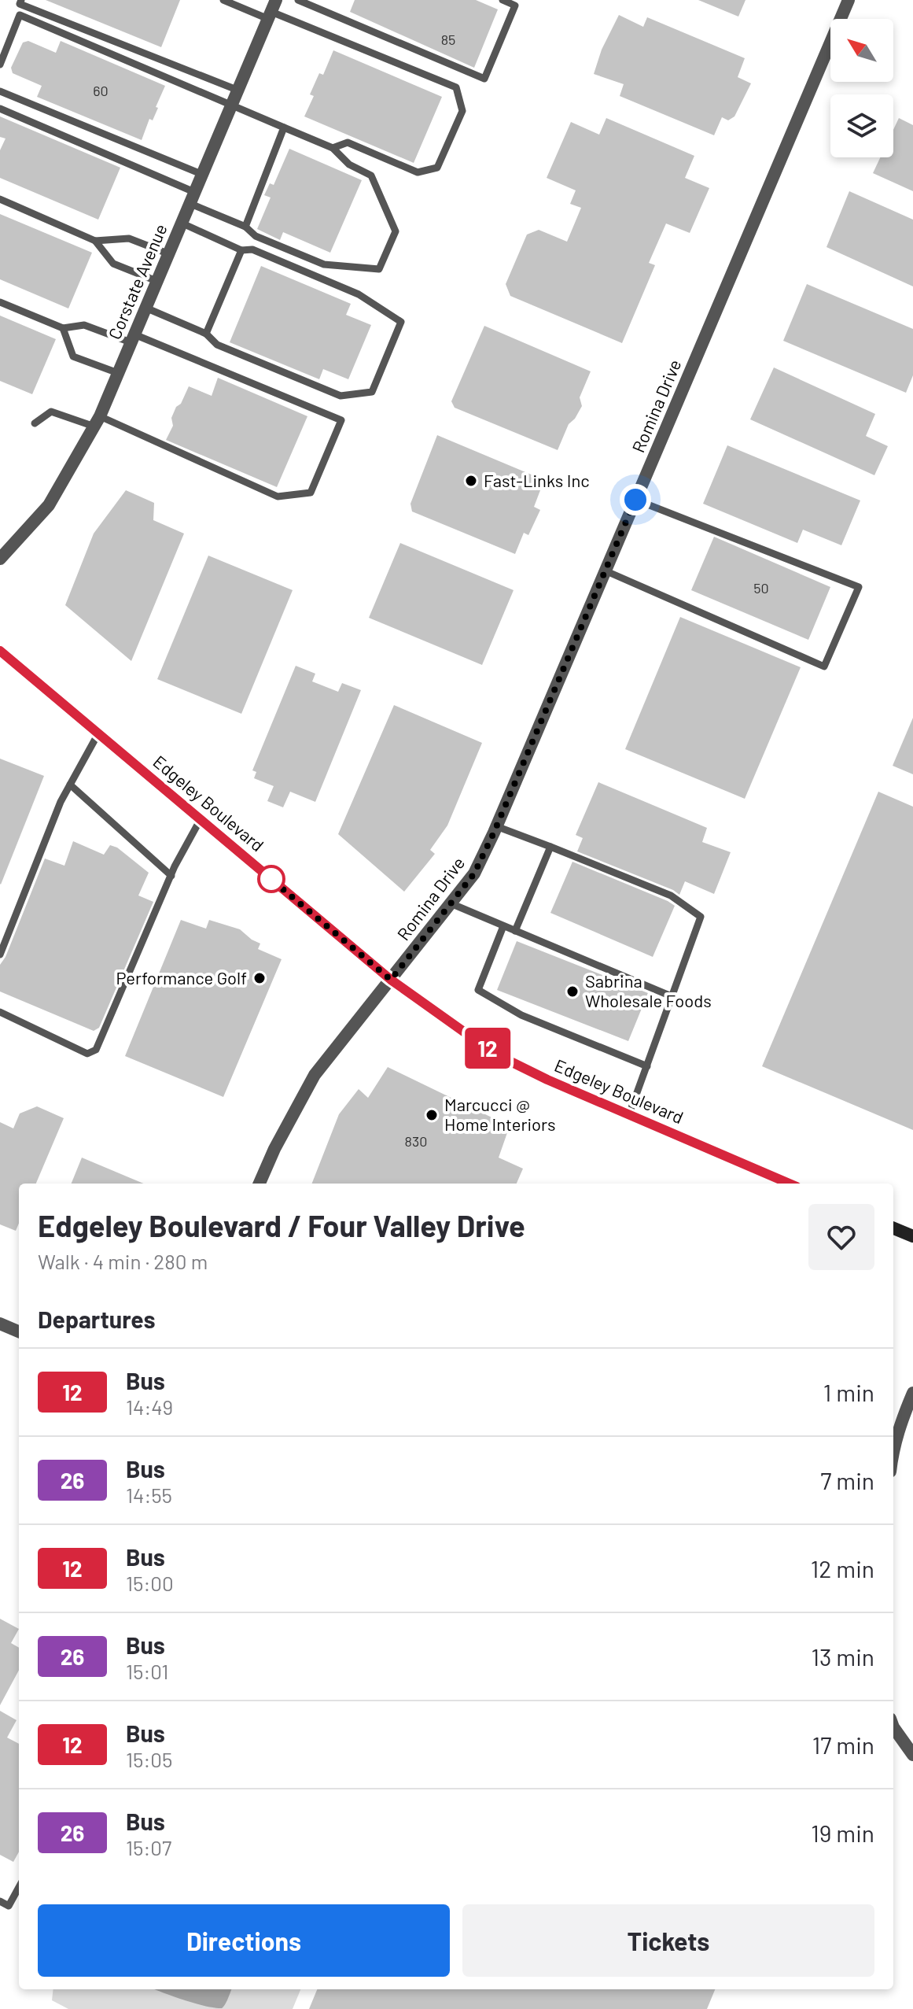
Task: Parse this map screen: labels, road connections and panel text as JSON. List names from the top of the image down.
{
  "streets": {
    "street": ["Corstate Avenue", "Romina Drive", "Edgeley Boulevard"]
  },
  "crossings": [
    ["Romina Drive", "Edgeley Boulevard"]
  ],
  "places": [
    "Fast-Links Inc",
    "Performance Golf",
    "Sabrina Wholesale Foods",
    "Marcucci @ Home Interiors"
  ],
  "lines": ["bus line 12"],
  "house_numbers": [
    "85",
    "60",
    "50",
    "830"
  ],
  "north": "top left",
  "page": {
    "on_map": "12",
    "heading": [
      ["Edgeley Boulevard / Four Valley Drive", "Walk · 4 min · 280 m"],
      "Departures"
    ],
    "list": [
      {
        "mark": "12",
        "name": "Bus",
        "note": "14:49",
        "value": "1 min"
      },
      {
        "mark": "26",
        "name": "Bus",
        "note": "14:55",
        "value": "7 min"
      },
      {
        "mark": "12",
        "name": "Bus",
        "note": "15:00",
        "value": "12 min"
      },
      {
        "mark": "26",
        "name": "Bus",
        "note": "15:01",
        "value": "13 min"
      },
      {
        "mark": "12",
        "name": "Bus",
        "note": "15:05",
        "value": "17 min"
      },
      {
        "mark": "26",
        "name": "Bus",
        "note": "15:07",
        "value": "19 min"
      }
    ],
    "buttons": ["Directions", "Tickets"]
  }
}
